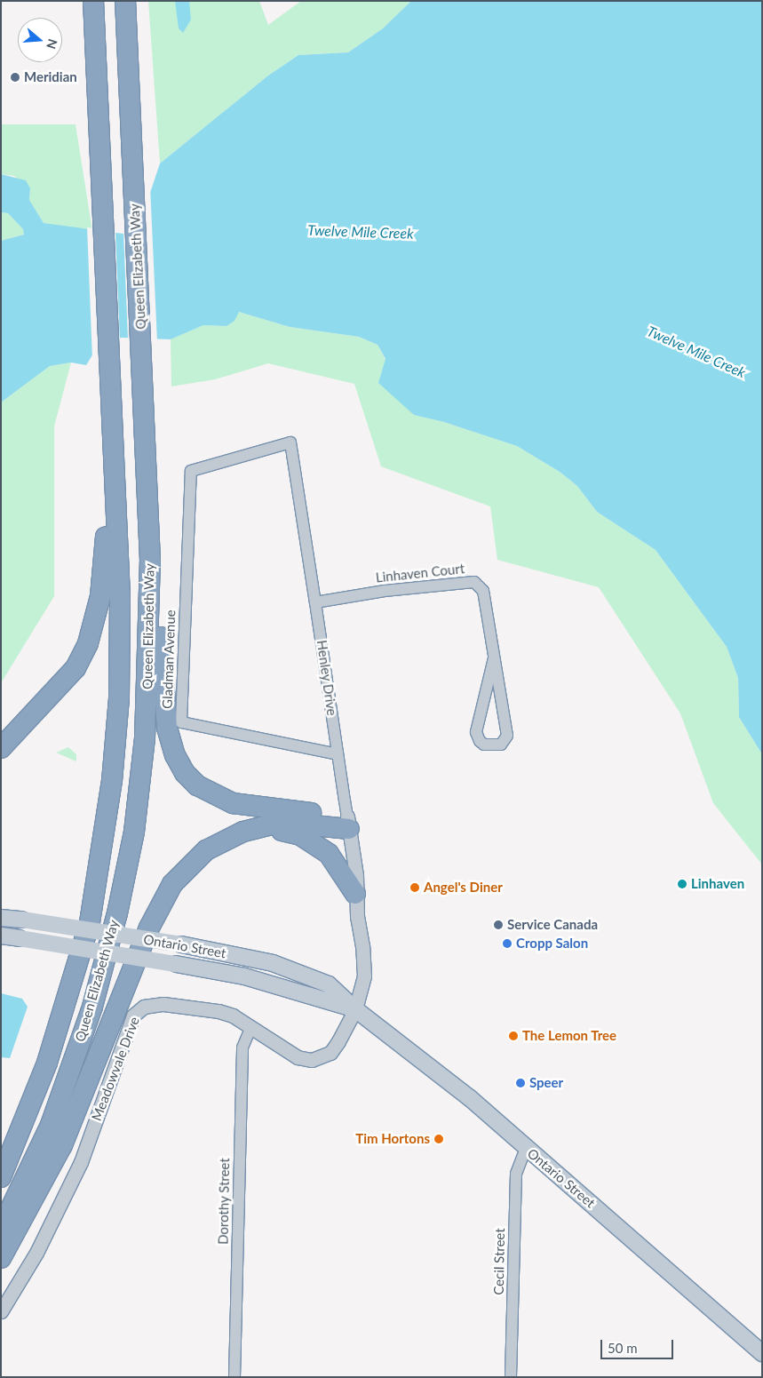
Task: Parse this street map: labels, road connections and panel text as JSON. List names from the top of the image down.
{
  "streets": {
    "highway": ["Queen Elizabeth Way"],
    "main road": ["Ontario Street"],
    "street": [
      "Linhaven Court",
      "Gladman Avenue",
      "Henley Drive",
      "Meadowvale Drive",
      "Dorothy Street",
      "Cecil Street"
    ]
  },
  "crossings": [
    ["Linhaven Court", "Henley Drive"],
    ["Gladman Avenue", "Henley Drive"],
    ["Henley Drive", "Ontario Street"],
    ["Henley Drive", "Meadowvale Drive"],
    ["Ontario Street", "Meadowvale Drive"],
    ["Ontario Street", "Cecil Street"],
    ["Meadowvale Drive", "Dorothy Street"]
  ],
  "water": ["Twelve Mile Creek"],
  "places": [
    "Meridian",
    "Linhaven",
    "Angel's Diner",
    "Service Canada",
    "Cropp Salon",
    "The Lemon Tree",
    "Speer",
    "Tim Hortons"
  ],
  "scale_bar": "50 m",
  "north": "right"
}
